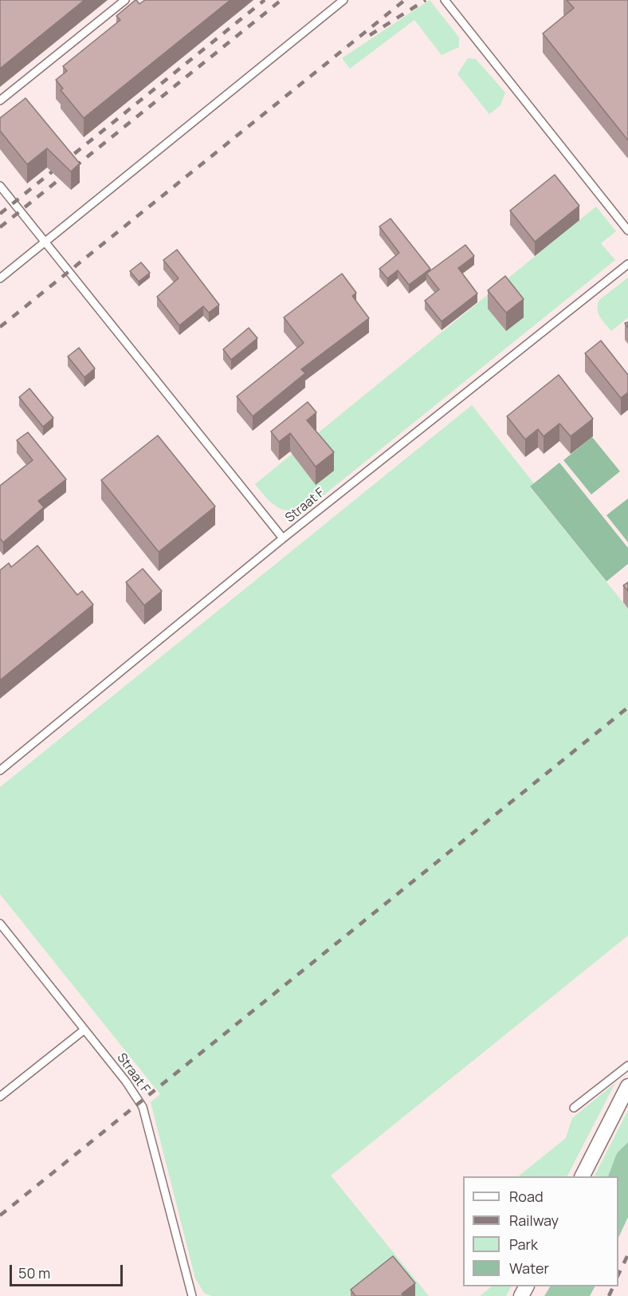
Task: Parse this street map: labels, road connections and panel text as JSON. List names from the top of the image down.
{
  "streets": {
    "lane": ["Straat F"]
  },
  "legend": [
    "Road",
    "Railway",
    "Park",
    "Water"
  ],
  "scale_bar": "50 m"
}
